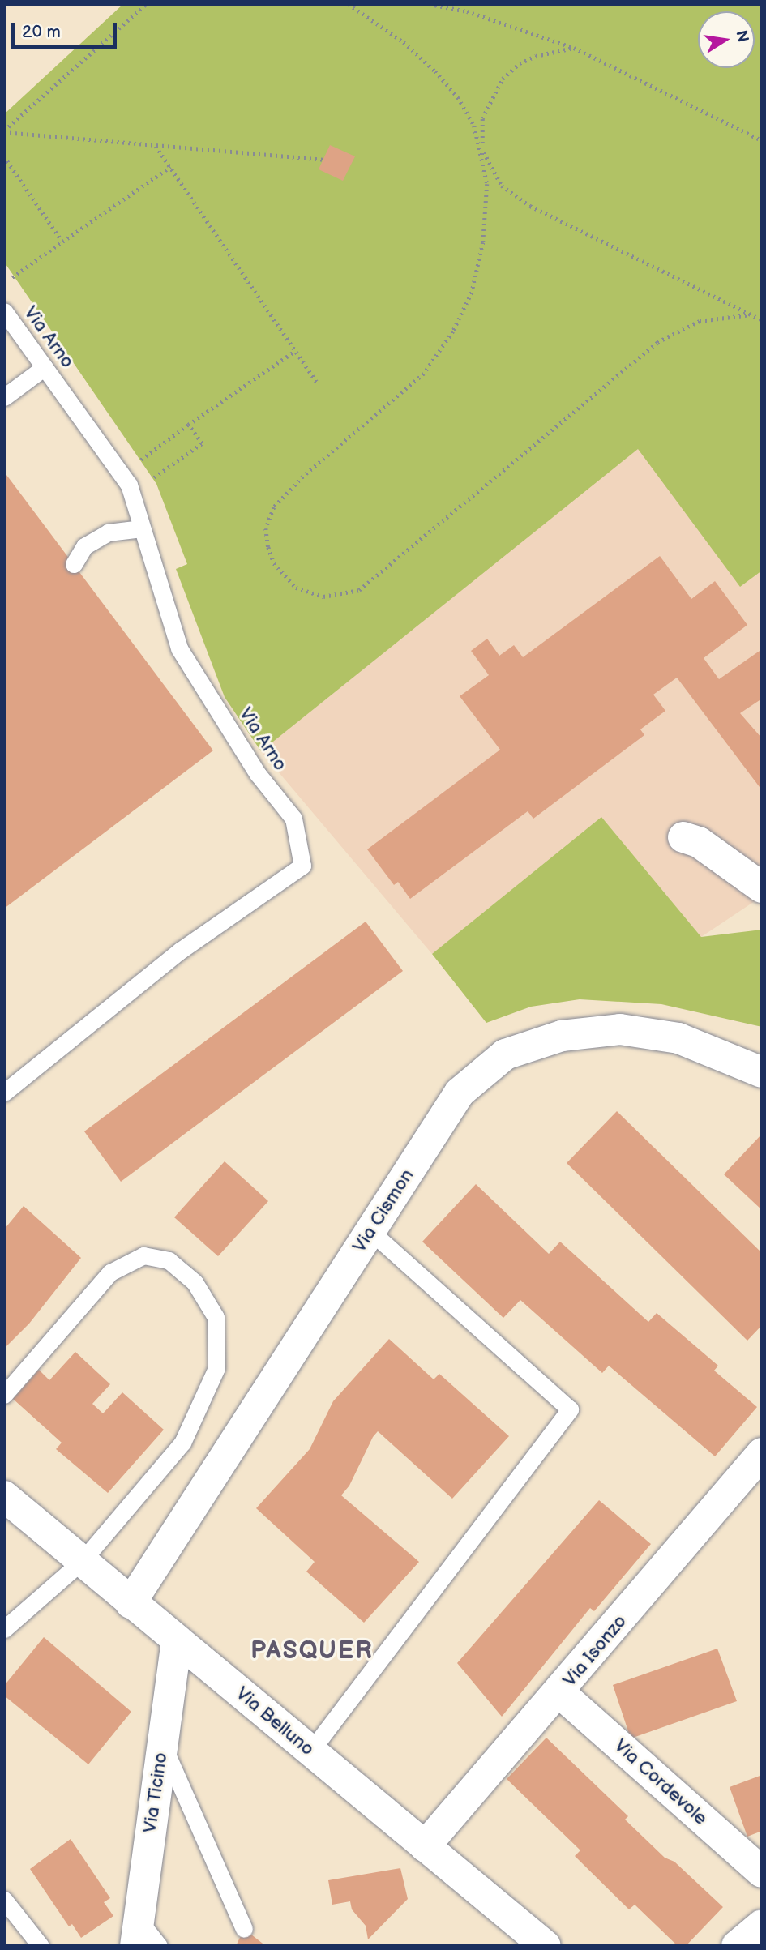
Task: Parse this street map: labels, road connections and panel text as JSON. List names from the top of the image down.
{
  "streets": {
    "street": [
      "Via Cismon",
      "Via Isonzo",
      "Via Belluno",
      "Via Cordevole",
      "Via Ticino"
    ],
    "lane": ["Via Arno"]
  },
  "crossings": [
    ["Via Cismon", "Via Belluno"],
    ["Via Isonzo", "Via Belluno"],
    ["Via Isonzo", "Via Cordevole"],
    ["Via Belluno", "Via Ticino"]
  ],
  "districts": ["PASQUER"],
  "scale_bar": "20 m",
  "north": "right"
}
